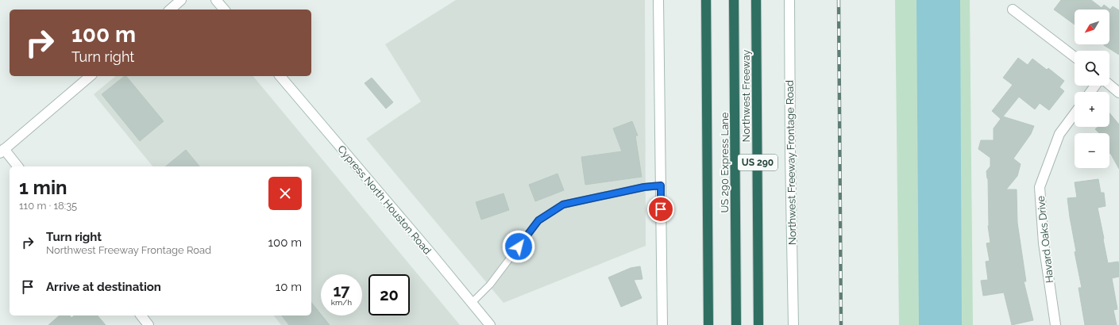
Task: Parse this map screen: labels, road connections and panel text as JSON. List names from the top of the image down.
{
  "streets": {
    "highway": ["Northwest Freeway", "US 290 Express Lane", "US 290"],
    "main road": ["Northwest Freeway Frontage Road", "Cypress North Houston Road", "Havard Oaks Drive"]
  },
  "north": "bottom left",
  "page": {
    "map_buttons": ["+", "−"],
    "turn": ["100 m", "Turn right"],
    "heading": ["1 min", "110 m · 18:35"],
    "list": [
      {
        "name": "Turn right",
        "note": "Northwest Freeway Frontage Road",
        "value": "100 m"
      },
      {
        "name": "Arrive at destination",
        "value": "10 m"
      }
    ],
    "speed": "17 km/h",
    "limit": "20"
  }
}
